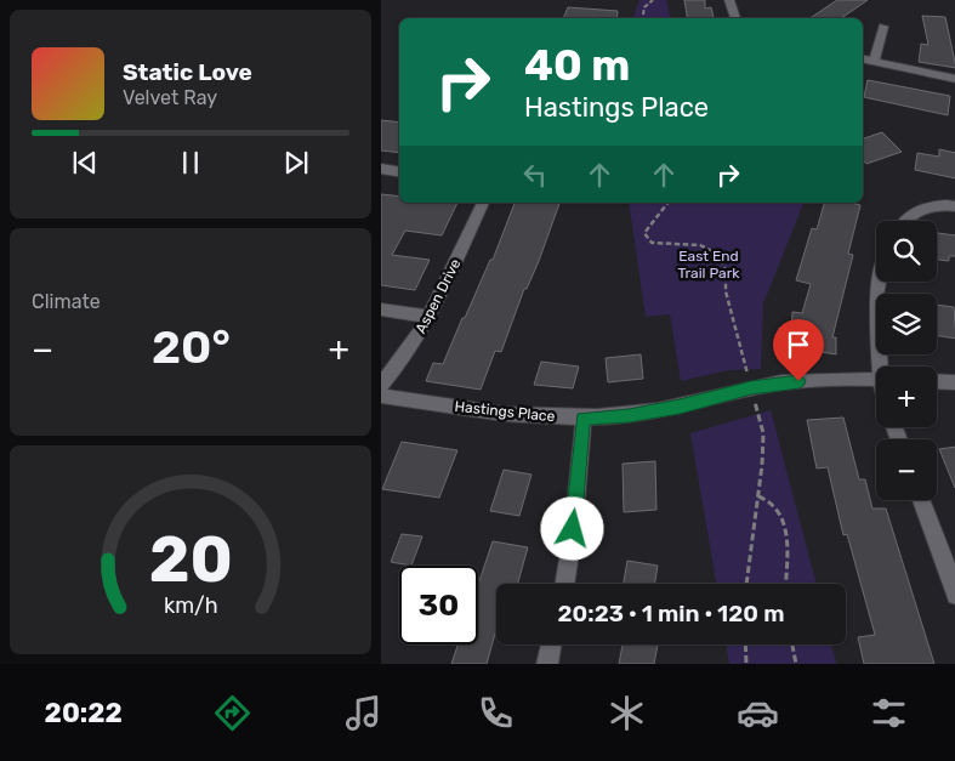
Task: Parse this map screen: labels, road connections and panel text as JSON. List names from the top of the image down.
{
  "streets": {
    "street": ["Aspen Drive", "Hastings Place"]
  },
  "parks": ["East End Trail Park"],
  "page": {
    "turn": ["40 m", "Hastings Place"],
    "song": ["Static Love", "Velvet Ray"],
    "map_buttons": ["+", "−"],
    "tile": "Climate",
    "heat": ["−", "20°", "+"],
    "limit": "30",
    "trip": "20:23 · 1 min · 120 m",
    "tabs": "20:22",
    "gauge": ["20", "km/h"]
  }
}
